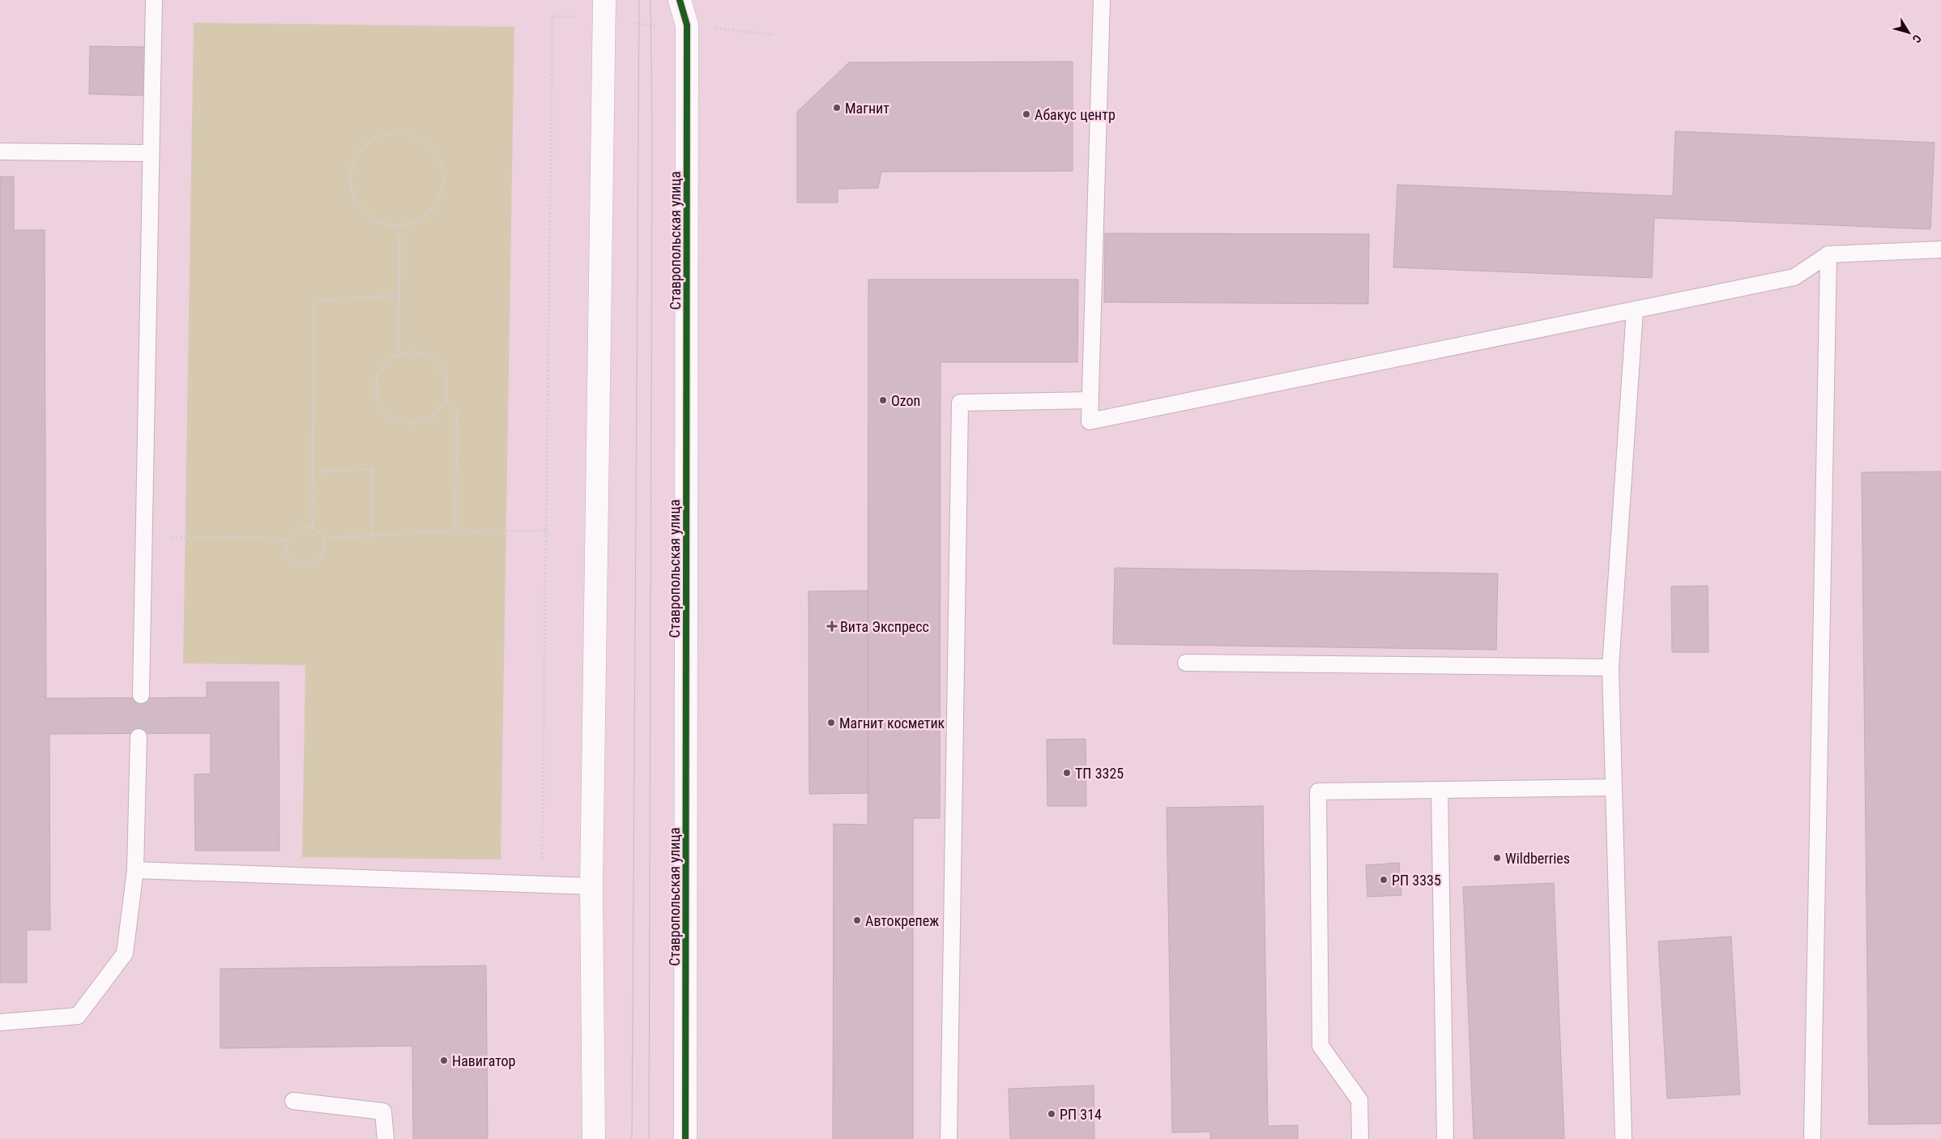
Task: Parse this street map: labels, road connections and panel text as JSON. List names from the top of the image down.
{
  "streets": {
    "street": ["Ставропольская улица"]
  },
  "places": {
    "other": [
      "Магнит",
      "Абакус центр",
      "Ozon",
      "Магнит косметик",
      "ТП 3325",
      "Wildberries",
      "РП 3335",
      "Автокрепеж",
      "Навигатор",
      "РП 314"
    ],
    "health": ["Вита Экспресс"]
  },
  "north": "bottom right"
}
